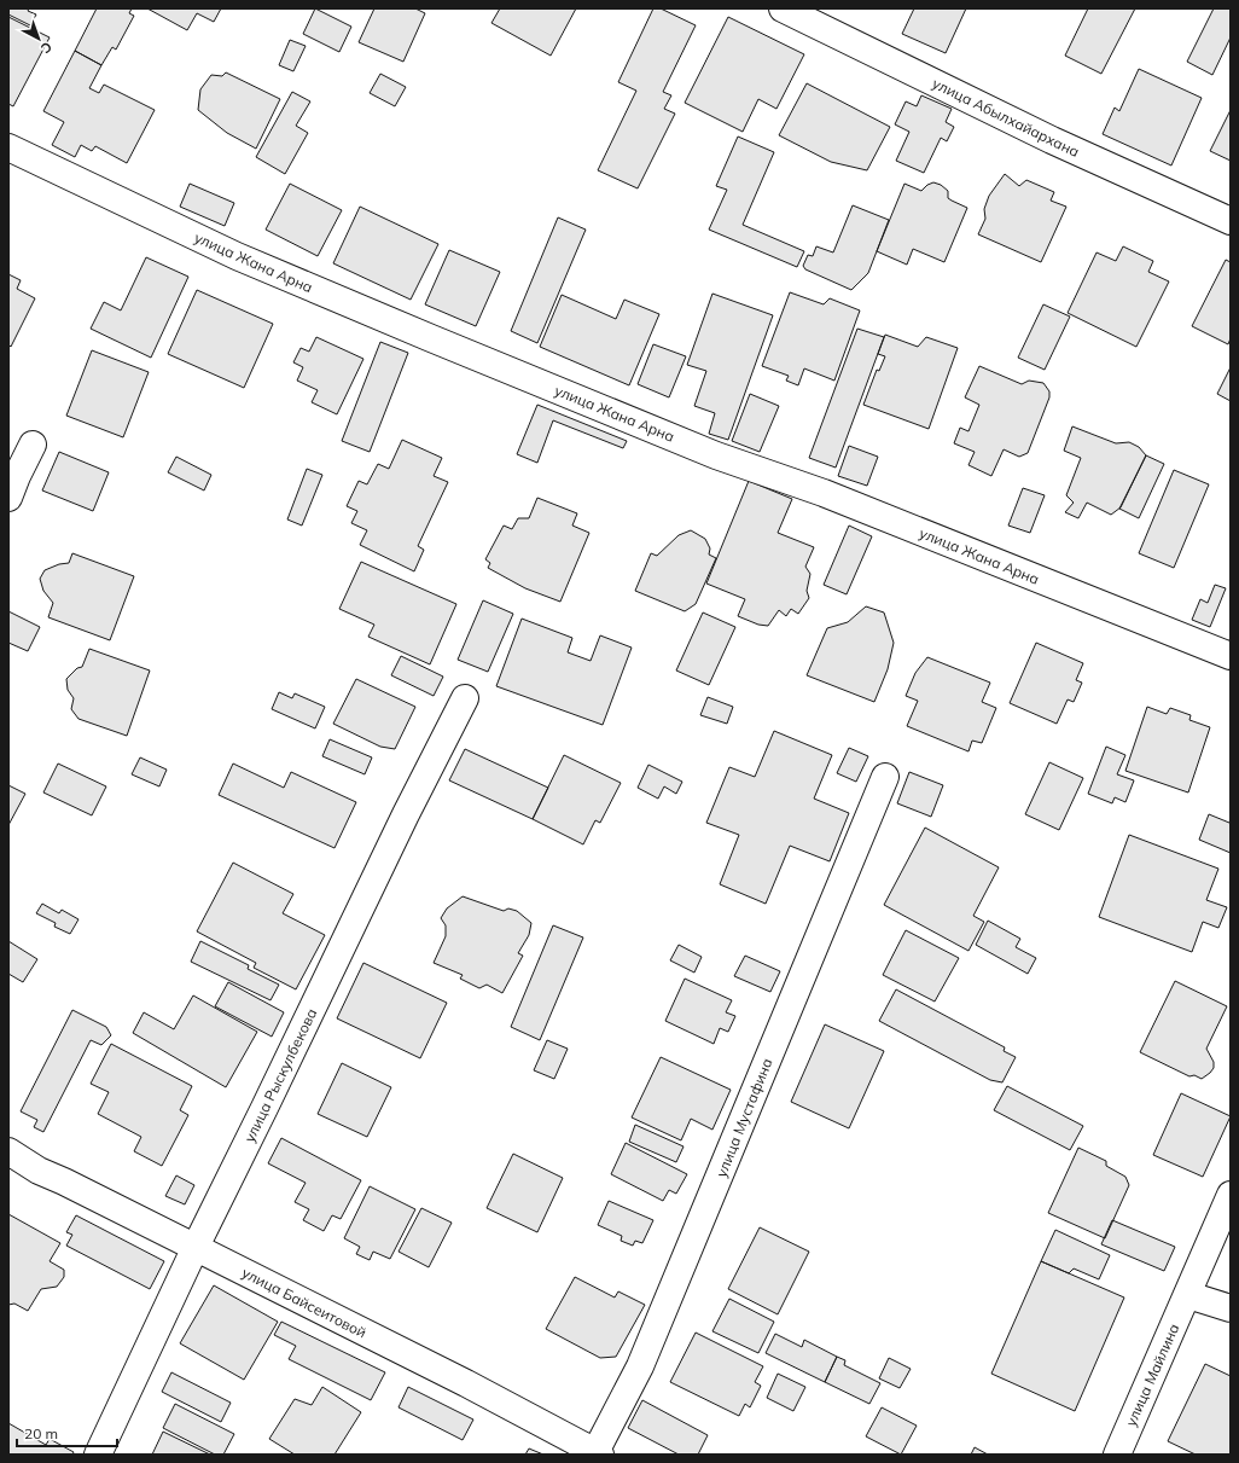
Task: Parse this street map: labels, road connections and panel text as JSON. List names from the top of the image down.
{
  "streets": {
    "street": [
      "улица Абылхайархана",
      "улица Жана Арна",
      "улица Рыскулбекова",
      "улица Мустафина",
      "улица Байсеитовой",
      "улица Майлина"
    ]
  },
  "crossings": [
    ["улица Рыскулбекова", "улица Байсеитовой"],
    ["улица Мустафина", "улица Байсеитовой"]
  ],
  "scale_bar": "20 m",
  "north": "bottom right"
}
